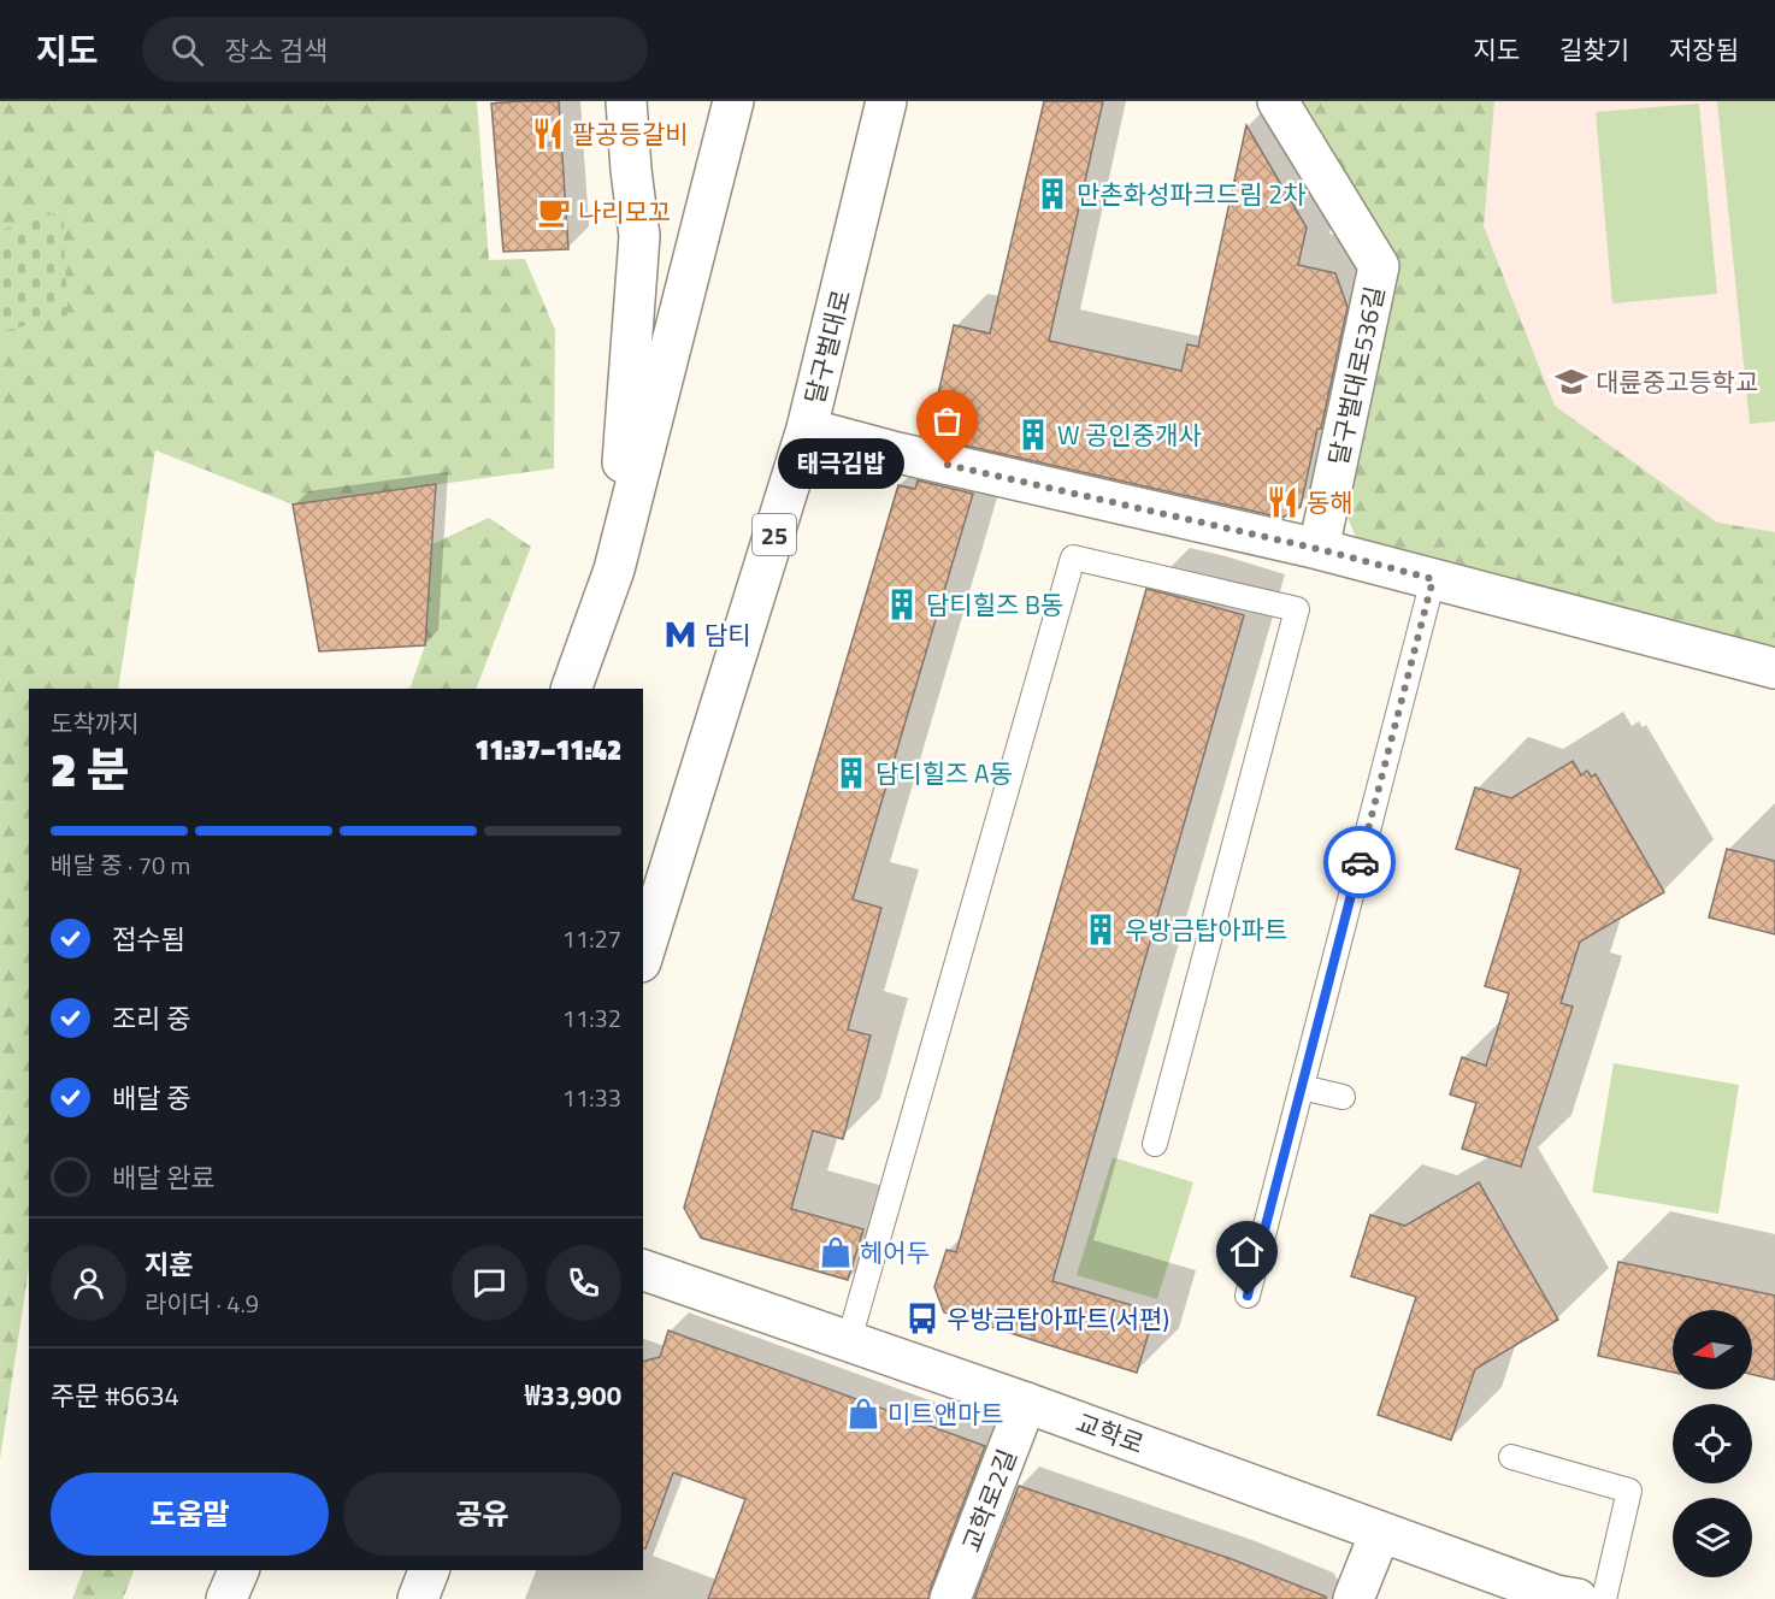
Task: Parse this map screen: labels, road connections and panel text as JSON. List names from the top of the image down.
{
  "streets": {
    "street": [
      "달구벌대로",
      "달구벌대로536길",
      "25",
      "교학로",
      "교학로2길"
    ]
  },
  "crossings": [
    ["교학로", "교학로2길"]
  ],
  "places": {
    "restaurant": ["팔공등갈비", "동해"],
    "building": [
      "만촌화성파크드림 2차",
      "W 공인중개사",
      "담티힐즈 B동",
      "담티힐즈 A동",
      "우방금탑아파트"
    ],
    "cafe": ["나리모꼬"],
    "school or university": ["대륜중고등학교"],
    "other": ["태극김밥"],
    "metro station": ["담티"],
    "shop": ["헤어두", "미트앤마트"],
    "bus stop": ["우방금탑아파트(서편)"]
  },
  "north": "left",
  "page": {
    "header": "지도",
    "search": "장소 검색",
    "nav": ["지도", "길찾기", "저장됨"],
    "bubble": "태극김밥",
    "heading": ["2 분", "도착까지", "11:37–11:42"],
    "panel": [
      "지훈",
      "라이더 · 4.9",
      "주문 #6634",
      "₩33,900"
    ],
    "bar": "배달 중 · 70 m",
    "list": [
      ["접수됨", "11:27"],
      ["조리 중", "11:32"],
      ["배달 중", "11:33"],
      "배달 완료"
    ],
    "buttons": ["도움말", "공유"]
  }
}
